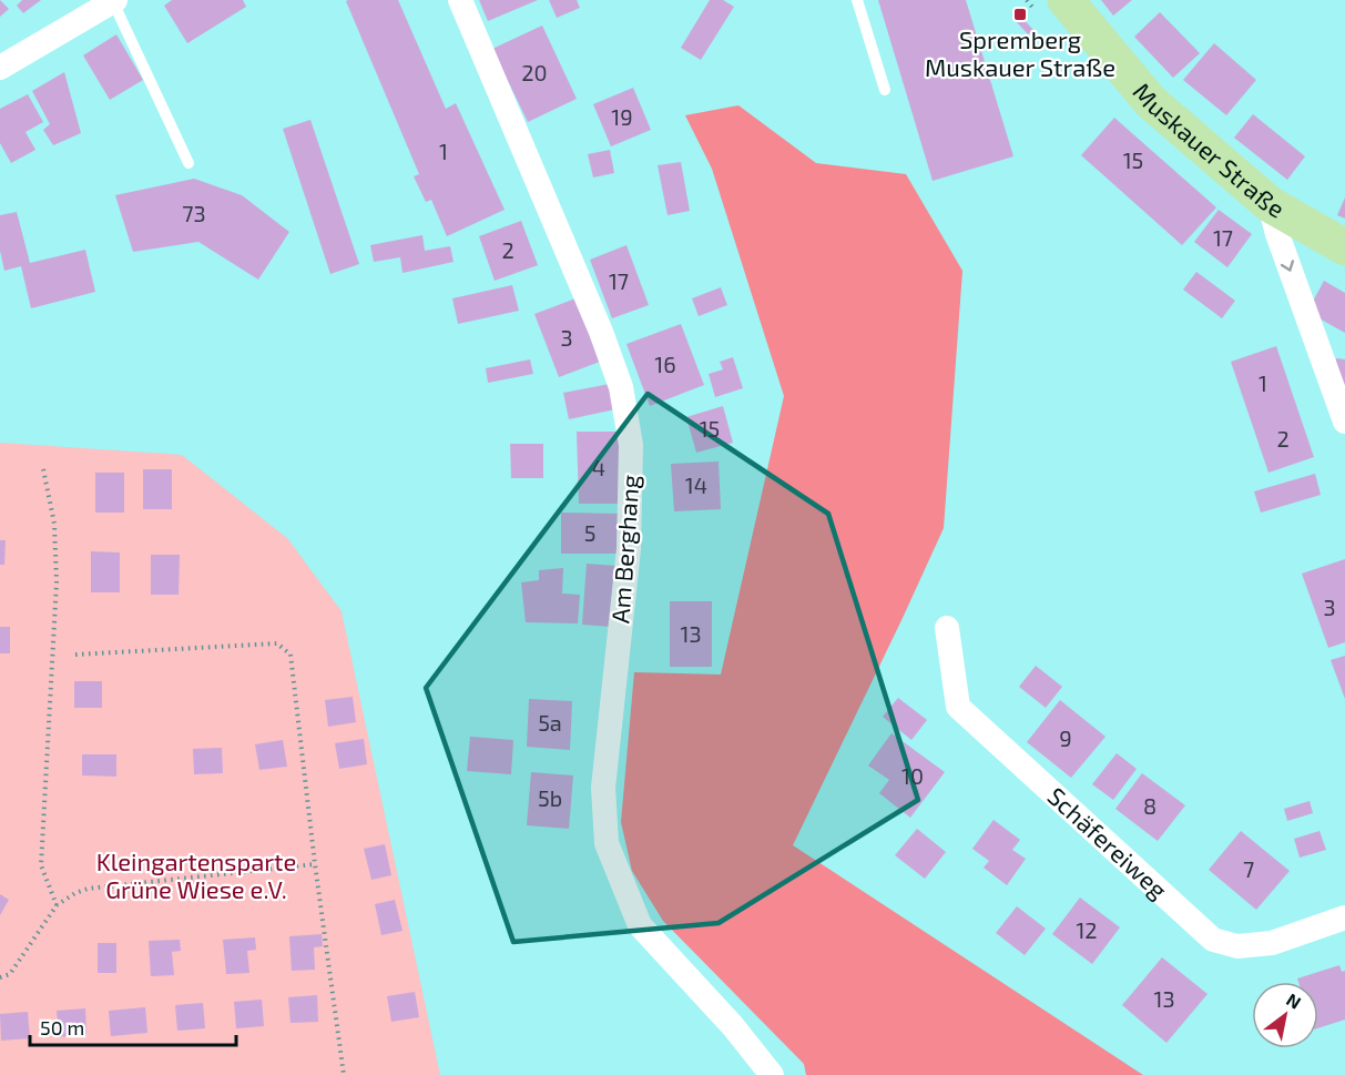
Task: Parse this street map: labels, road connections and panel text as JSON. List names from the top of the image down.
{
  "streets": {
    "main road": ["Muskauer Straße"],
    "street": ["Am Berghang", "Schäfereiweg"]
  },
  "parks": ["Kleingartensparte Grüne Wiese e.V."],
  "places": {
    "transit": ["Spremberg Muskauer Straße"]
  },
  "house_numbers": [
    "20",
    "19",
    "1",
    "15",
    "73",
    "17",
    "2",
    "17",
    "3",
    "16",
    "1",
    "15",
    "2",
    "4",
    "14",
    "5",
    "3",
    "13",
    "5a",
    "9",
    "10",
    "5b",
    "8",
    "7",
    "12",
    "13"
  ],
  "scale_bar": "50 m",
  "north": "top right"
}
